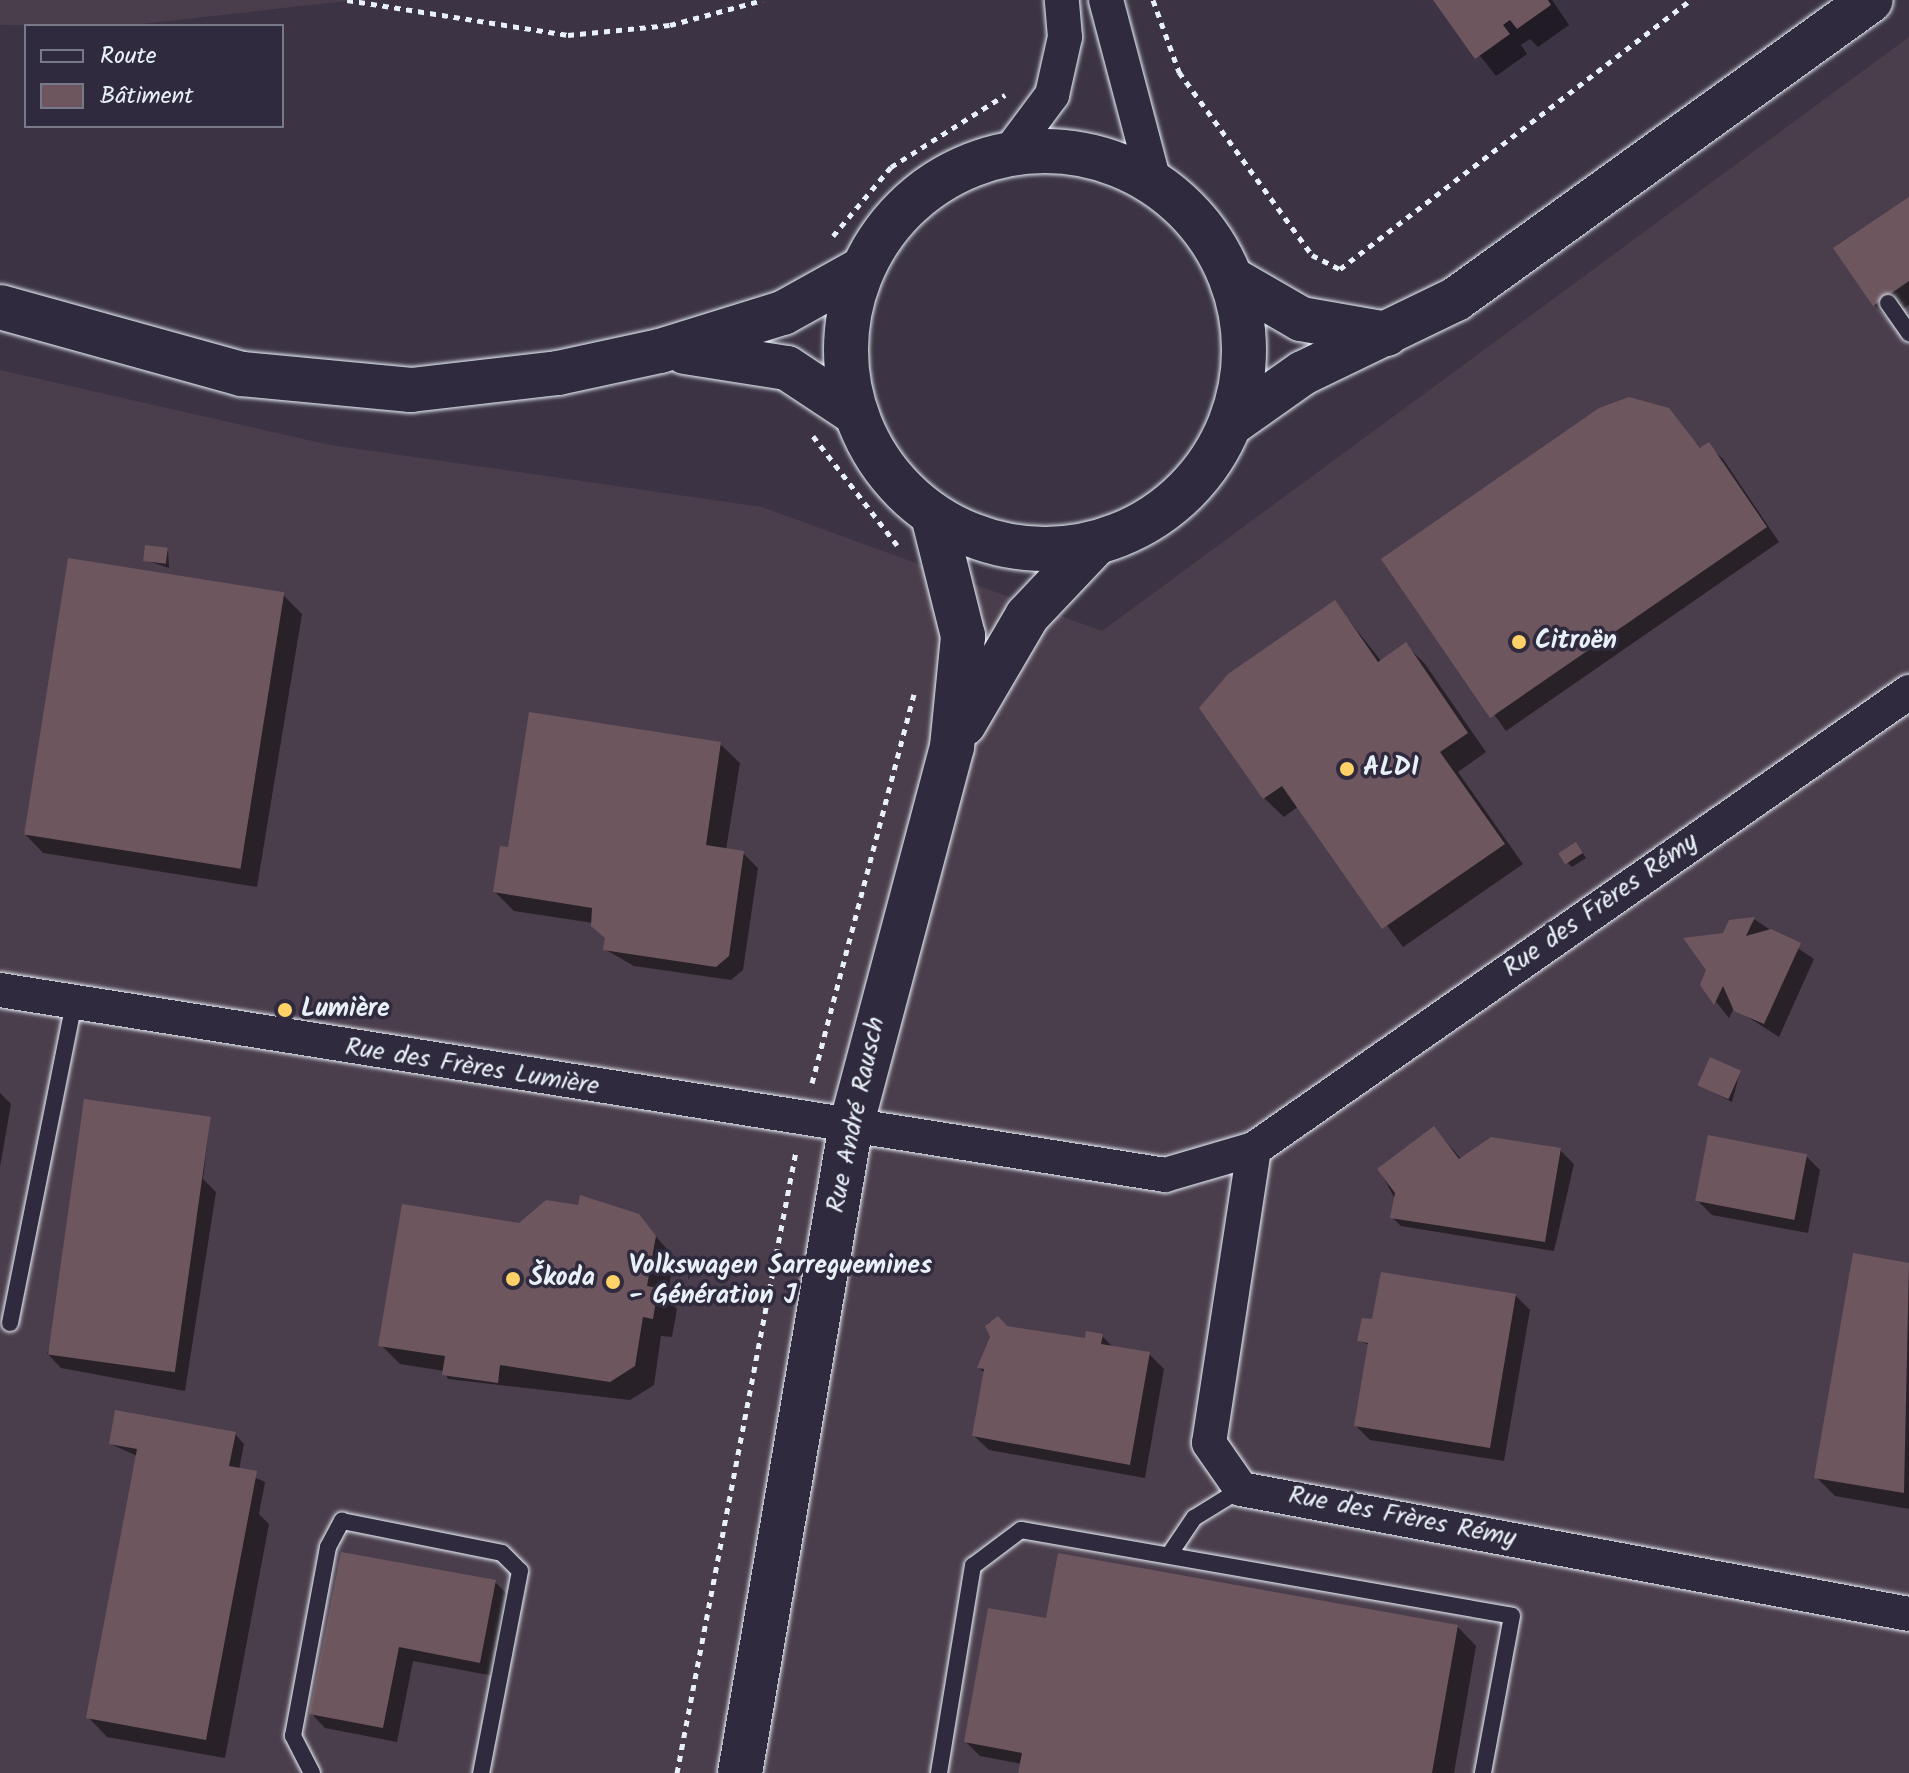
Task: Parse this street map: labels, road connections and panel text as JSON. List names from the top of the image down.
{
  "streets": {
    "main road": ["Rue André Rausch"],
    "street": ["Rue des Frères Rémy", "Rue des Frères Lumière"]
  },
  "crossings": [
    ["Rue des Frères Rémy", "Rue des Frères Lumière"],
    ["Rue des Frères Rémy", "Rue André Rausch"],
    ["Rue des Frères Lumière", "Rue André Rausch"]
  ],
  "places": [
    "Citroën",
    "ALDI",
    "Lumière",
    "Škoda",
    "Volkswagen Sarreguemines - Génération J"
  ],
  "legend": ["Route", "Bâtiment"]
}
